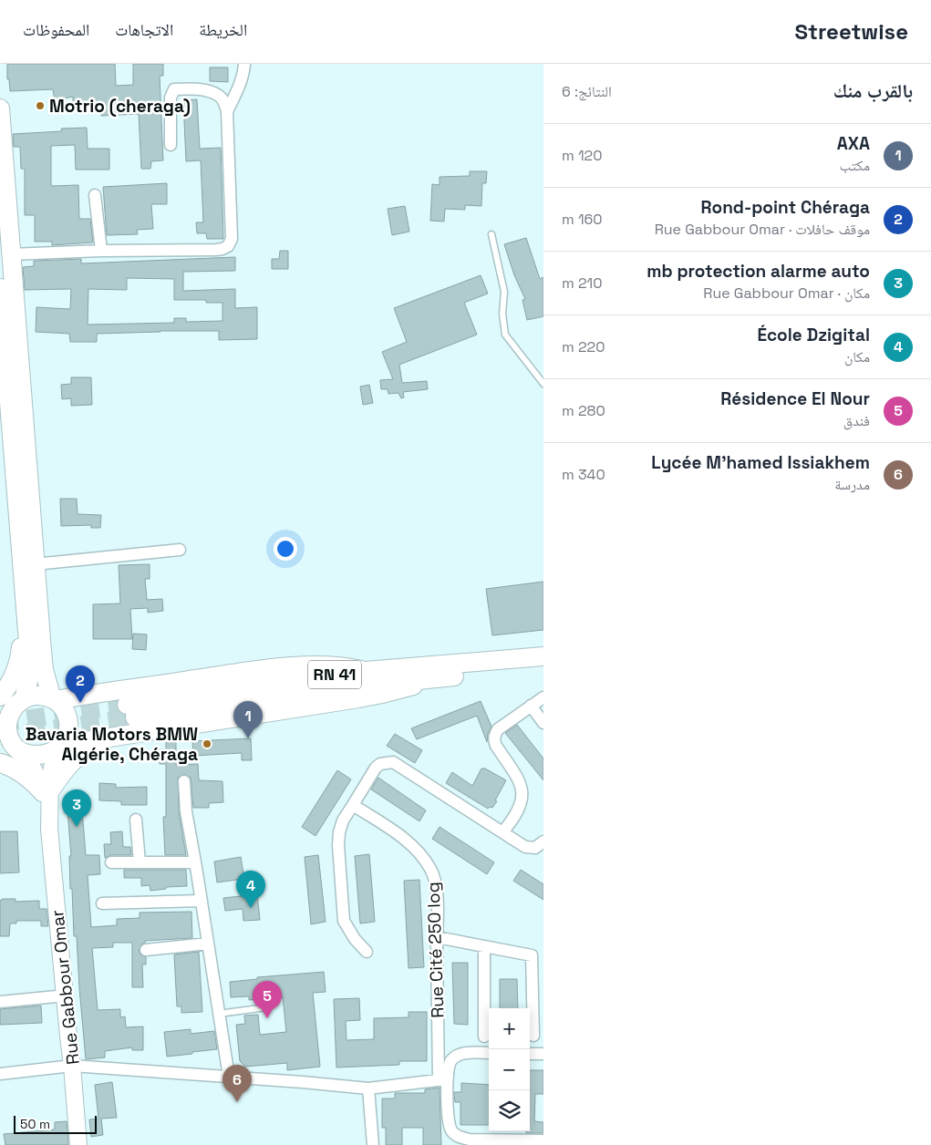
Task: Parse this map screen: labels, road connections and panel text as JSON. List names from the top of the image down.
{
  "streets": {
    "main road": ["RN 41", "Rue Gabbour Omar"],
    "street": ["Rue Cité 250 log"]
  },
  "places": ["Motrio (cheraga)", "Bavaria Motors BMW Algérie, Chéraga"],
  "scale_bar": "50 m",
  "page": {
    "header": "Streetwise",
    "nav": ["الخريطة", "الاتجاهات", "المحفوظات"],
    "heading": ["بالقرب منك", "النتائج: 6"],
    "list": [
      {
        "mark": "1",
        "name": "AXA",
        "note": "مكتب",
        "value": "120 m"
      },
      {
        "mark": "2",
        "name": "Rond-point Chéraga",
        "note": "موقف حافلات · Rue Gabbour Omar",
        "value": "160 m"
      },
      {
        "mark": "3",
        "name": "mb protection alarme auto",
        "note": "مكان · Rue Gabbour Omar",
        "value": "210 m"
      },
      {
        "mark": "4",
        "name": "École Dzigital",
        "note": "مكان",
        "value": "220 m"
      },
      {
        "mark": "5",
        "name": "Résidence El Nour",
        "note": "فندق",
        "value": "280 m"
      },
      {
        "mark": "6",
        "name": "Lycée M'hamed Issiakhem",
        "note": "مدرسة",
        "value": "340 m"
      }
    ],
    "pins": [
      "2",
      "1",
      "3",
      "4",
      "5",
      "6"
    ],
    "map_buttons": ["+", "−"],
    "scale": "50 m"
  }
}
